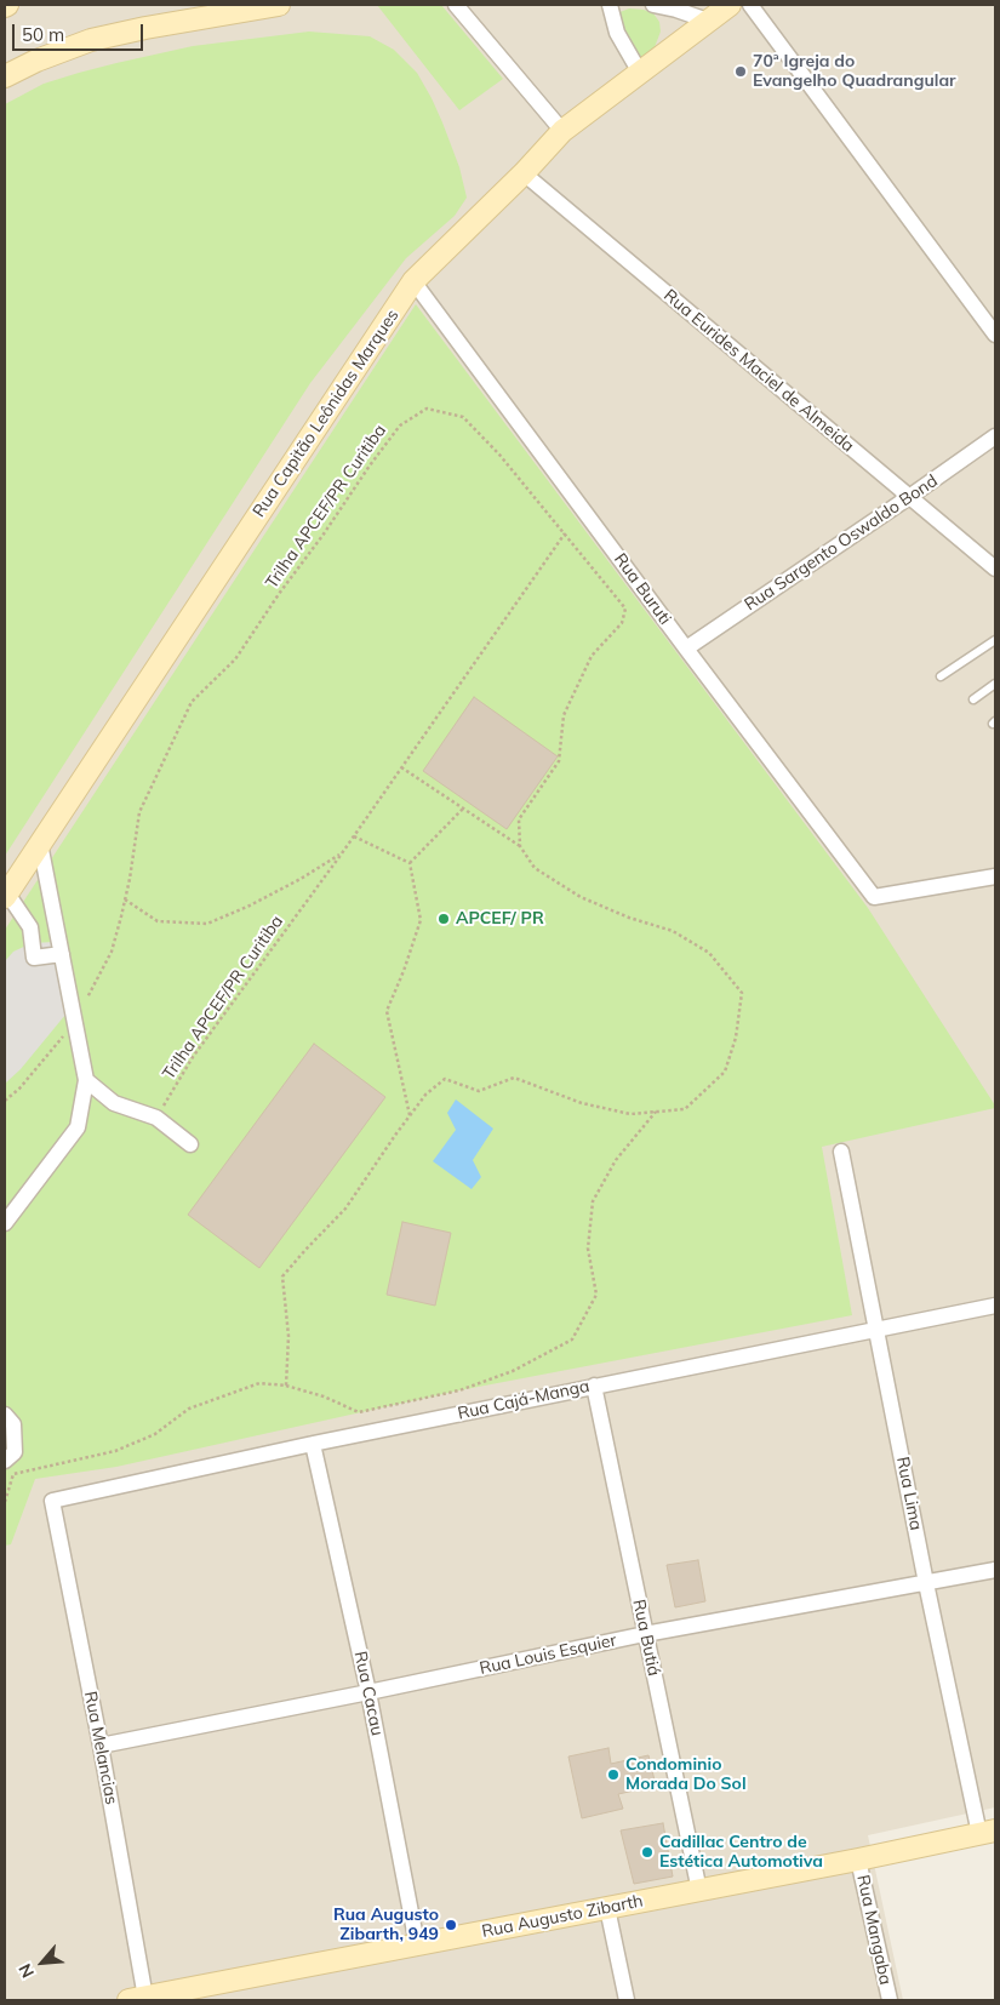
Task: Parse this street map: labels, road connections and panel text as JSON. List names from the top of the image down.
{
  "streets": {
    "street": [
      "Rua Eurides Maciel de Almeida",
      "Rua Capitão Leônidas Marques",
      "Rua Sargento Oswaldo Bond",
      "Rua Buruti",
      "Rua Cajá-Manga",
      "Rua Lima",
      "Rua Butiá",
      "Rua Louis Esquier",
      "Rua Cacau",
      "Rua Melancias",
      "Rua Augusto Zibarth",
      "Rua Mangaba"
    ],
    "path": ["Trilha APCEF/PR Curitiba"]
  },
  "crossings": [
    ["Rua Eurides Maciel de Almeida", "Rua Capitão Leônidas Marques"],
    ["Rua Eurides Maciel de Almeida", "Rua Sargento Oswaldo Bond"],
    ["Rua Capitão Leônidas Marques", "Rua Buruti"],
    ["Rua Sargento Oswaldo Bond", "Rua Buruti"],
    ["Rua Cajá-Manga", "Rua Lima"],
    ["Rua Cajá-Manga", "Rua Butiá"],
    ["Rua Cajá-Manga", "Rua Cacau"],
    ["Rua Cajá-Manga", "Rua Melancias"],
    ["Rua Lima", "Rua Louis Esquier"],
    ["Rua Lima", "Rua Augusto Zibarth"],
    ["Rua Butiá", "Rua Louis Esquier"],
    ["Rua Butiá", "Rua Augusto Zibarth"],
    ["Rua Louis Esquier", "Rua Cacau"],
    ["Rua Louis Esquier", "Rua Melancias"],
    ["Rua Cacau", "Rua Augusto Zibarth"],
    ["Rua Melancias", "Rua Augusto Zibarth"],
    ["Rua Augusto Zibarth", "Rua Mangaba"]
  ],
  "places": [
    "70ª Igreja do Evangelho Quadrangular",
    "APCEF/ PR",
    "Condominio Morada Do Sol",
    "Cadillac Centro de Estética Automotiva",
    "Rua Augusto Zibarth, 949"
  ],
  "scale_bar": "50 m",
  "north": "bottom left"
}
